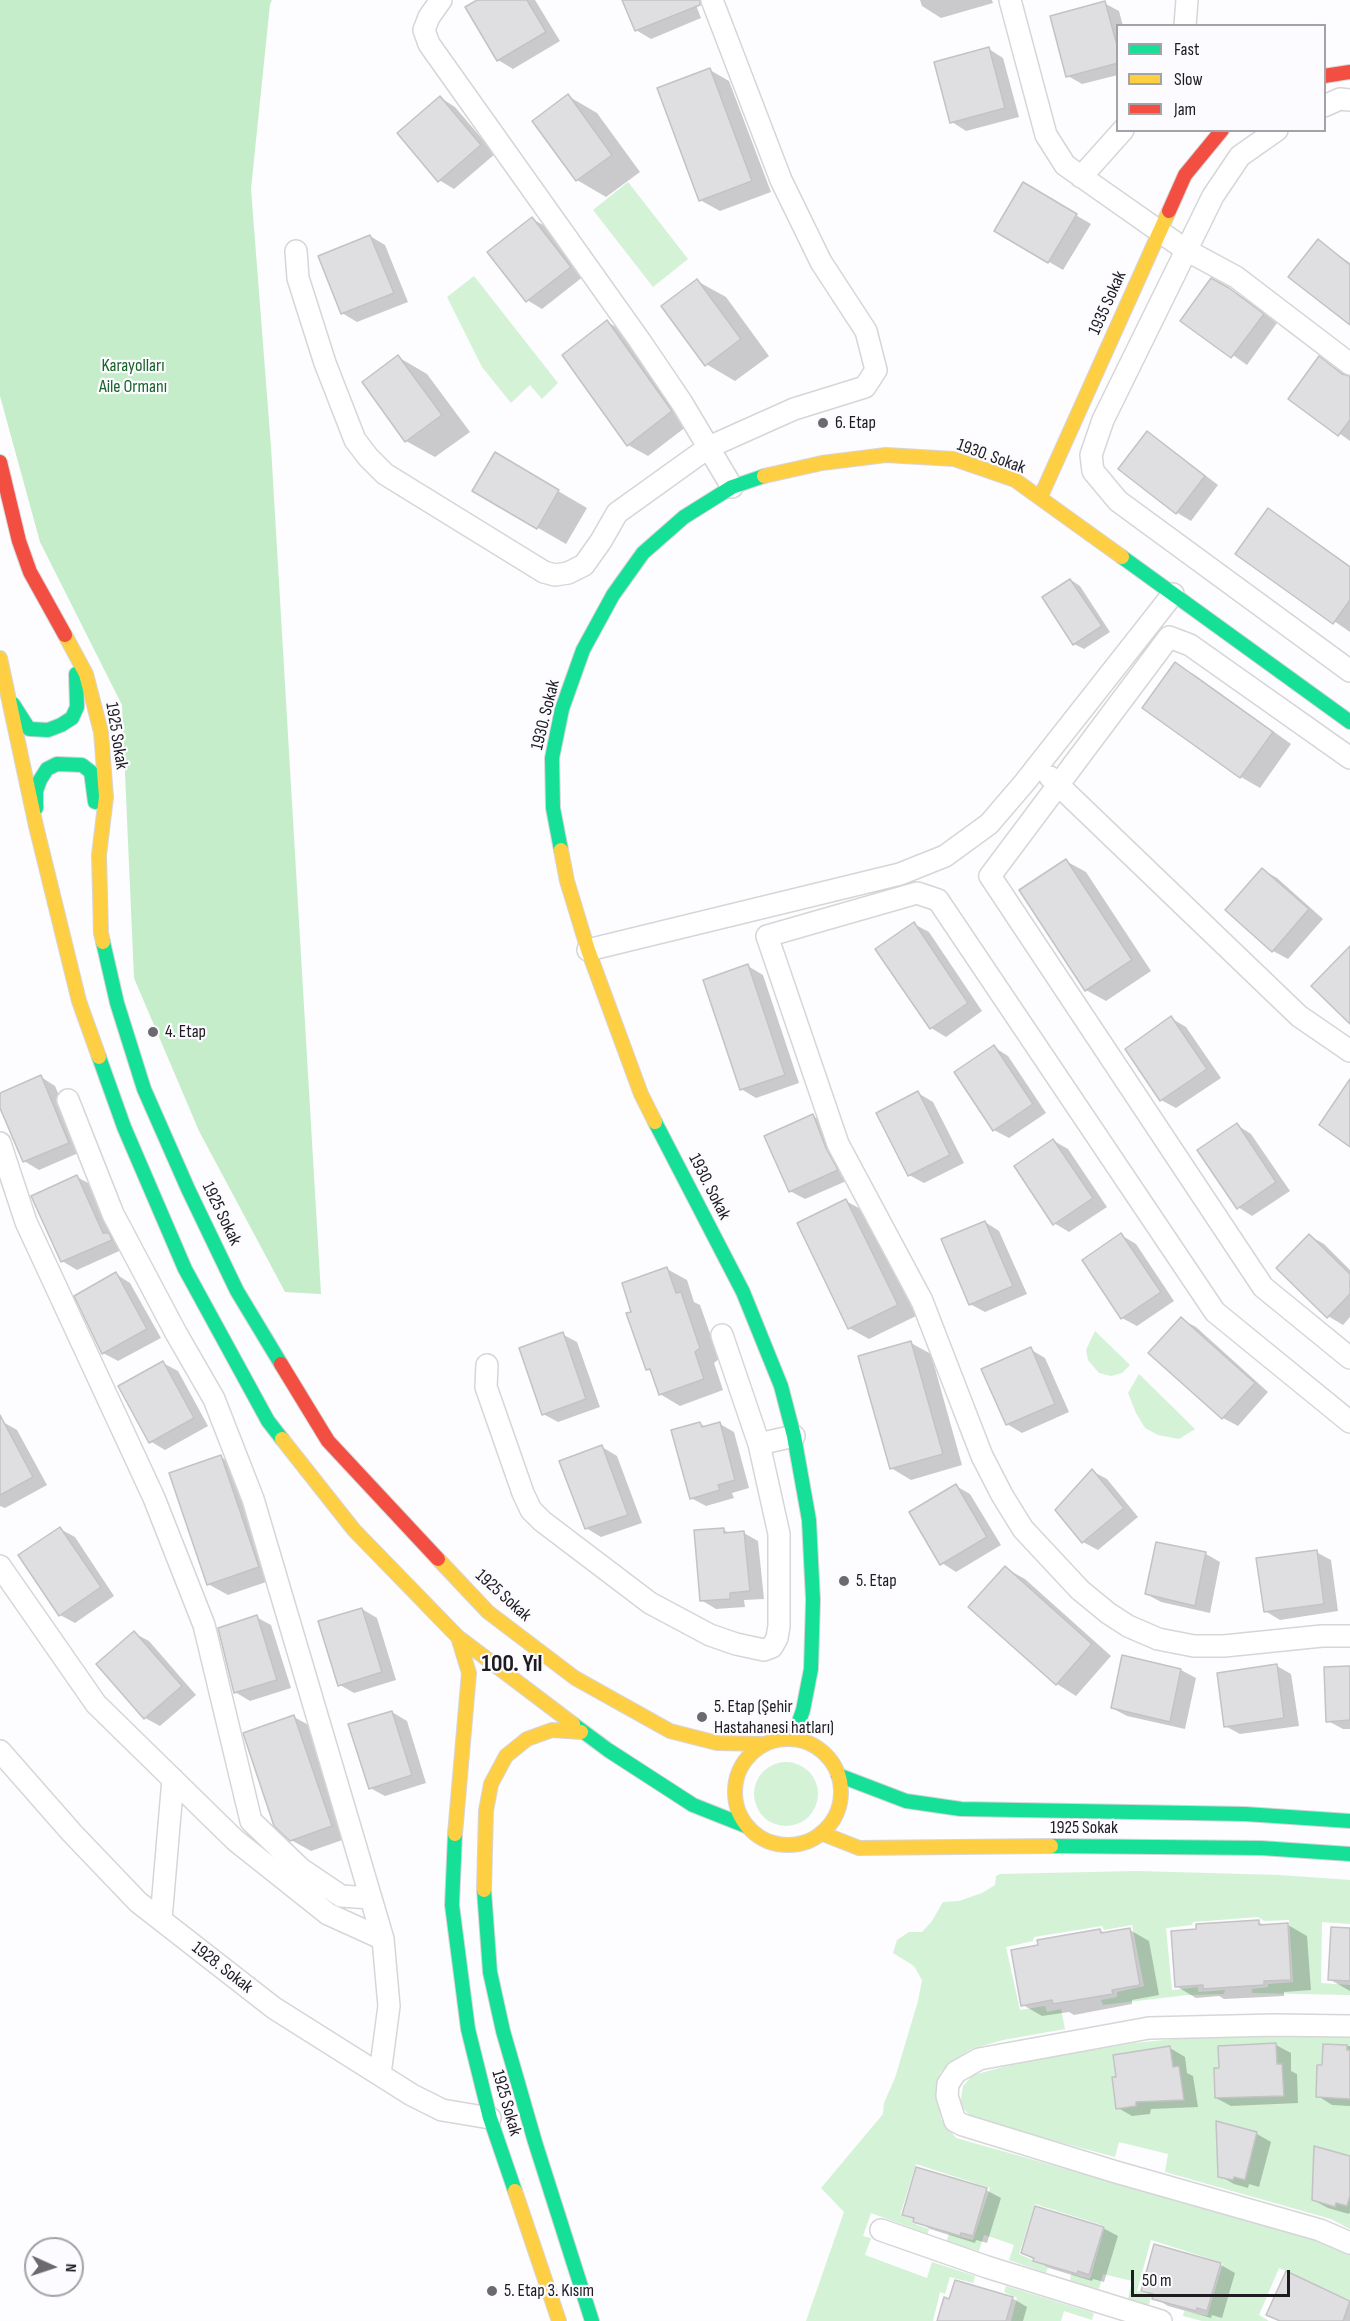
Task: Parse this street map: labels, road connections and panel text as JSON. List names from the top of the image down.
{
  "streets": {
    "main road": ["1935 Sokak", "1930. Sokak", "1925 Sokak"],
    "street": ["1928. Sokak"]
  },
  "crossings": [
    ["1935 Sokak", "1930. Sokak"],
    ["1930. Sokak", "1925 Sokak"],
    ["1925 Sokak", "1928. Sokak"]
  ],
  "districts": ["100. Yıl"],
  "parks": ["Karayolları Aile Ormanı"],
  "places": [
    "6. Etap",
    "4. Etap",
    "5. Etap",
    "5. Etap (Şehir Hastahanesi hatları)",
    "5. Etap 3. Kısım"
  ],
  "legend": ["Fast", "Slow", "Jam"],
  "scale_bar": "50 m",
  "north": "right"
}
